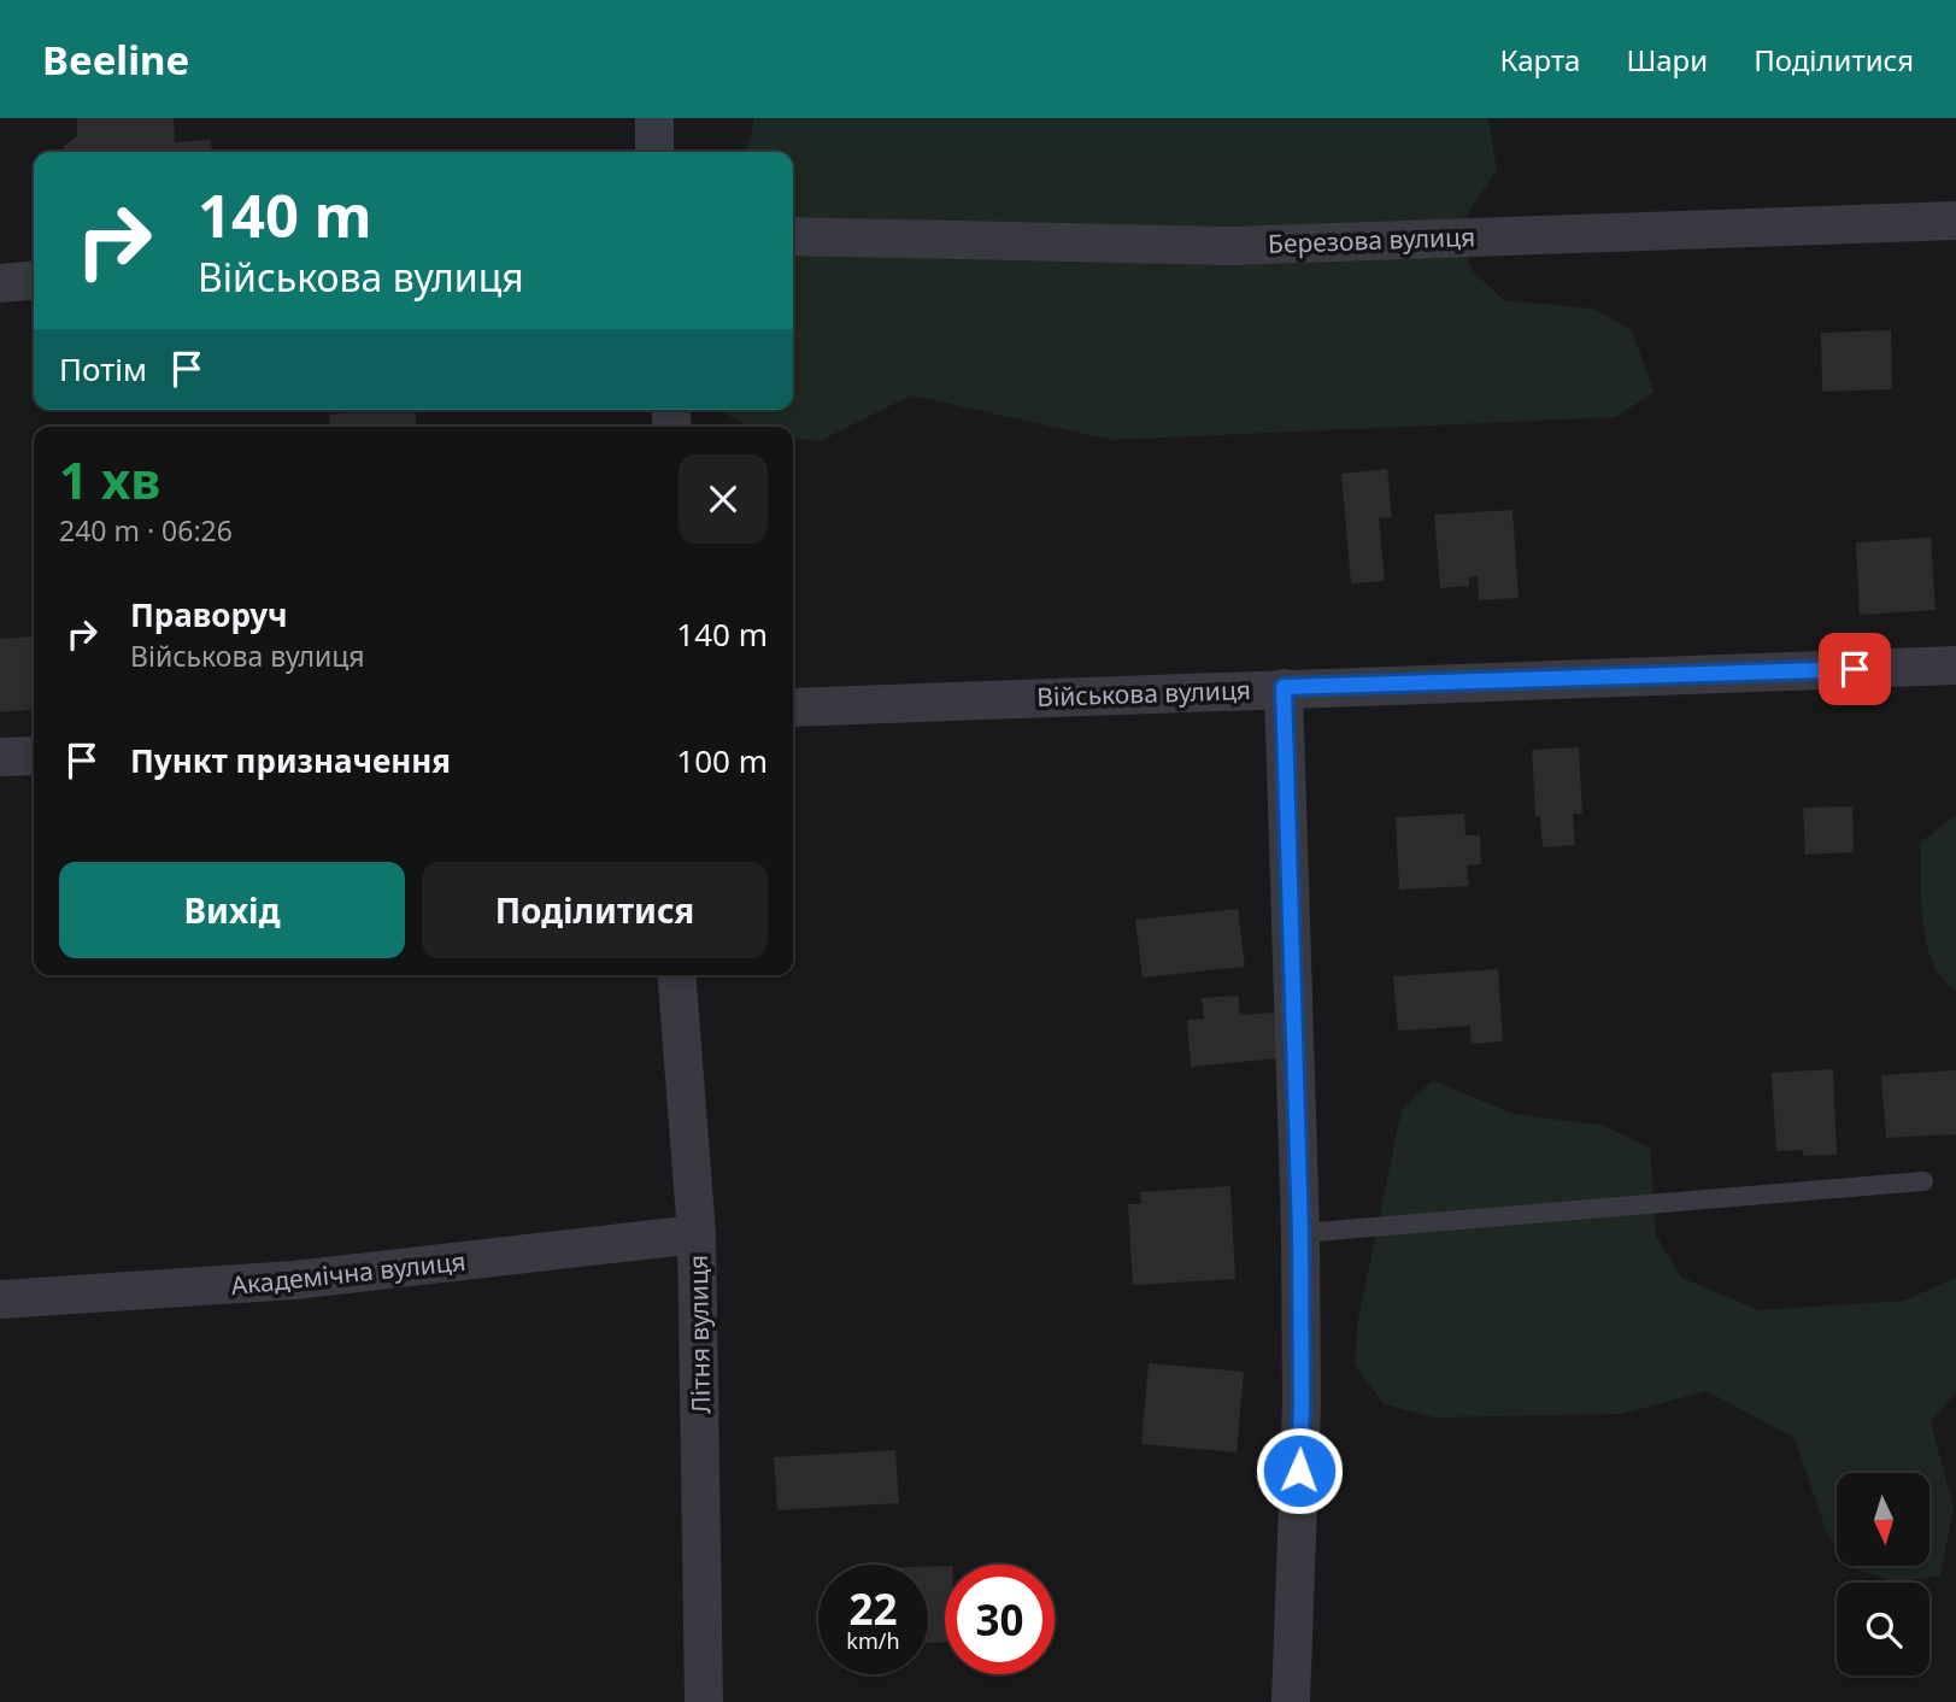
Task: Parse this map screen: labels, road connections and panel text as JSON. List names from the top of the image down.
{
  "streets": {
    "street": [
      "Березова вулиця",
      "Військова вулиця",
      "Академічна вулиця",
      "Літня вулиця"
    ]
  },
  "crossings": [
    ["Академічна вулиця", "Літня вулиця"]
  ],
  "north": "bottom",
  "page": {
    "header": "Beeline",
    "nav": ["Карта", "Шари", "Поділитися"],
    "turn": ["140 m", "Військова вулиця"],
    "then": "Потім",
    "heading": ["1 хв", "240 m · 06:26"],
    "list": [
      {
        "name": "Праворуч",
        "note": "Військова вулиця",
        "value": "140 m"
      },
      {
        "name": "Пункт призначення",
        "value": "100 m"
      }
    ],
    "buttons": ["Вихід", "Поділитися"],
    "speed": "22 km/h",
    "limit": "30"
  }
}
